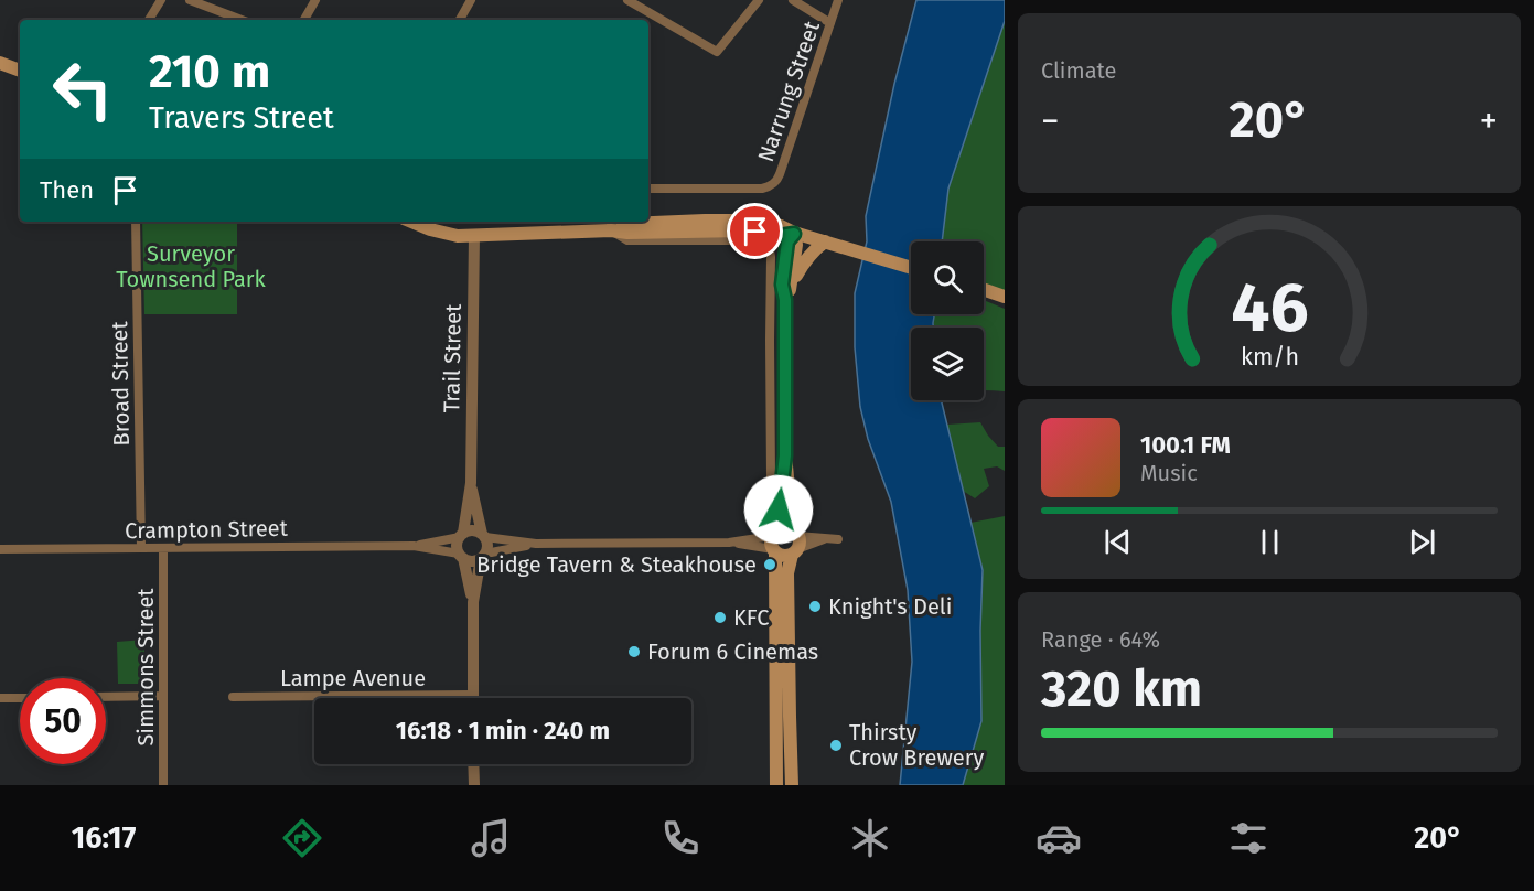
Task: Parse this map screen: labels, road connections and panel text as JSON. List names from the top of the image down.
{
  "streets": {
    "street": [
      "Narrung Street",
      "Trail Street",
      "Broad Street",
      "Crampton Street",
      "Simmons Street",
      "Lampe Avenue"
    ]
  },
  "crossings": [
    ["Trail Street", "Crampton Street"],
    ["Broad Street", "Crampton Street"],
    ["Crampton Street", "Simmons Street"]
  ],
  "parks": ["Surveyor Townsend Park"],
  "places": [
    "Bridge Tavern & Steakhouse",
    "Knight's Deli",
    "KFC",
    "Forum 6 Cinemas",
    "Thirsty Crow Brewery"
  ],
  "page": {
    "tile": [
      "Climate",
      ["Range · 64%", "320 km"]
    ],
    "turn": ["210 m", "Travers Street"],
    "heat": ["−", "20°", "+"],
    "then": "Then",
    "song": ["100.1 FM", "Music"],
    "limit": "50",
    "trip": "16:18 · 1 min · 240 m",
    "tabs": ["16:17", "20°"],
    "gauge": ["46", "km/h"]
  }
}
